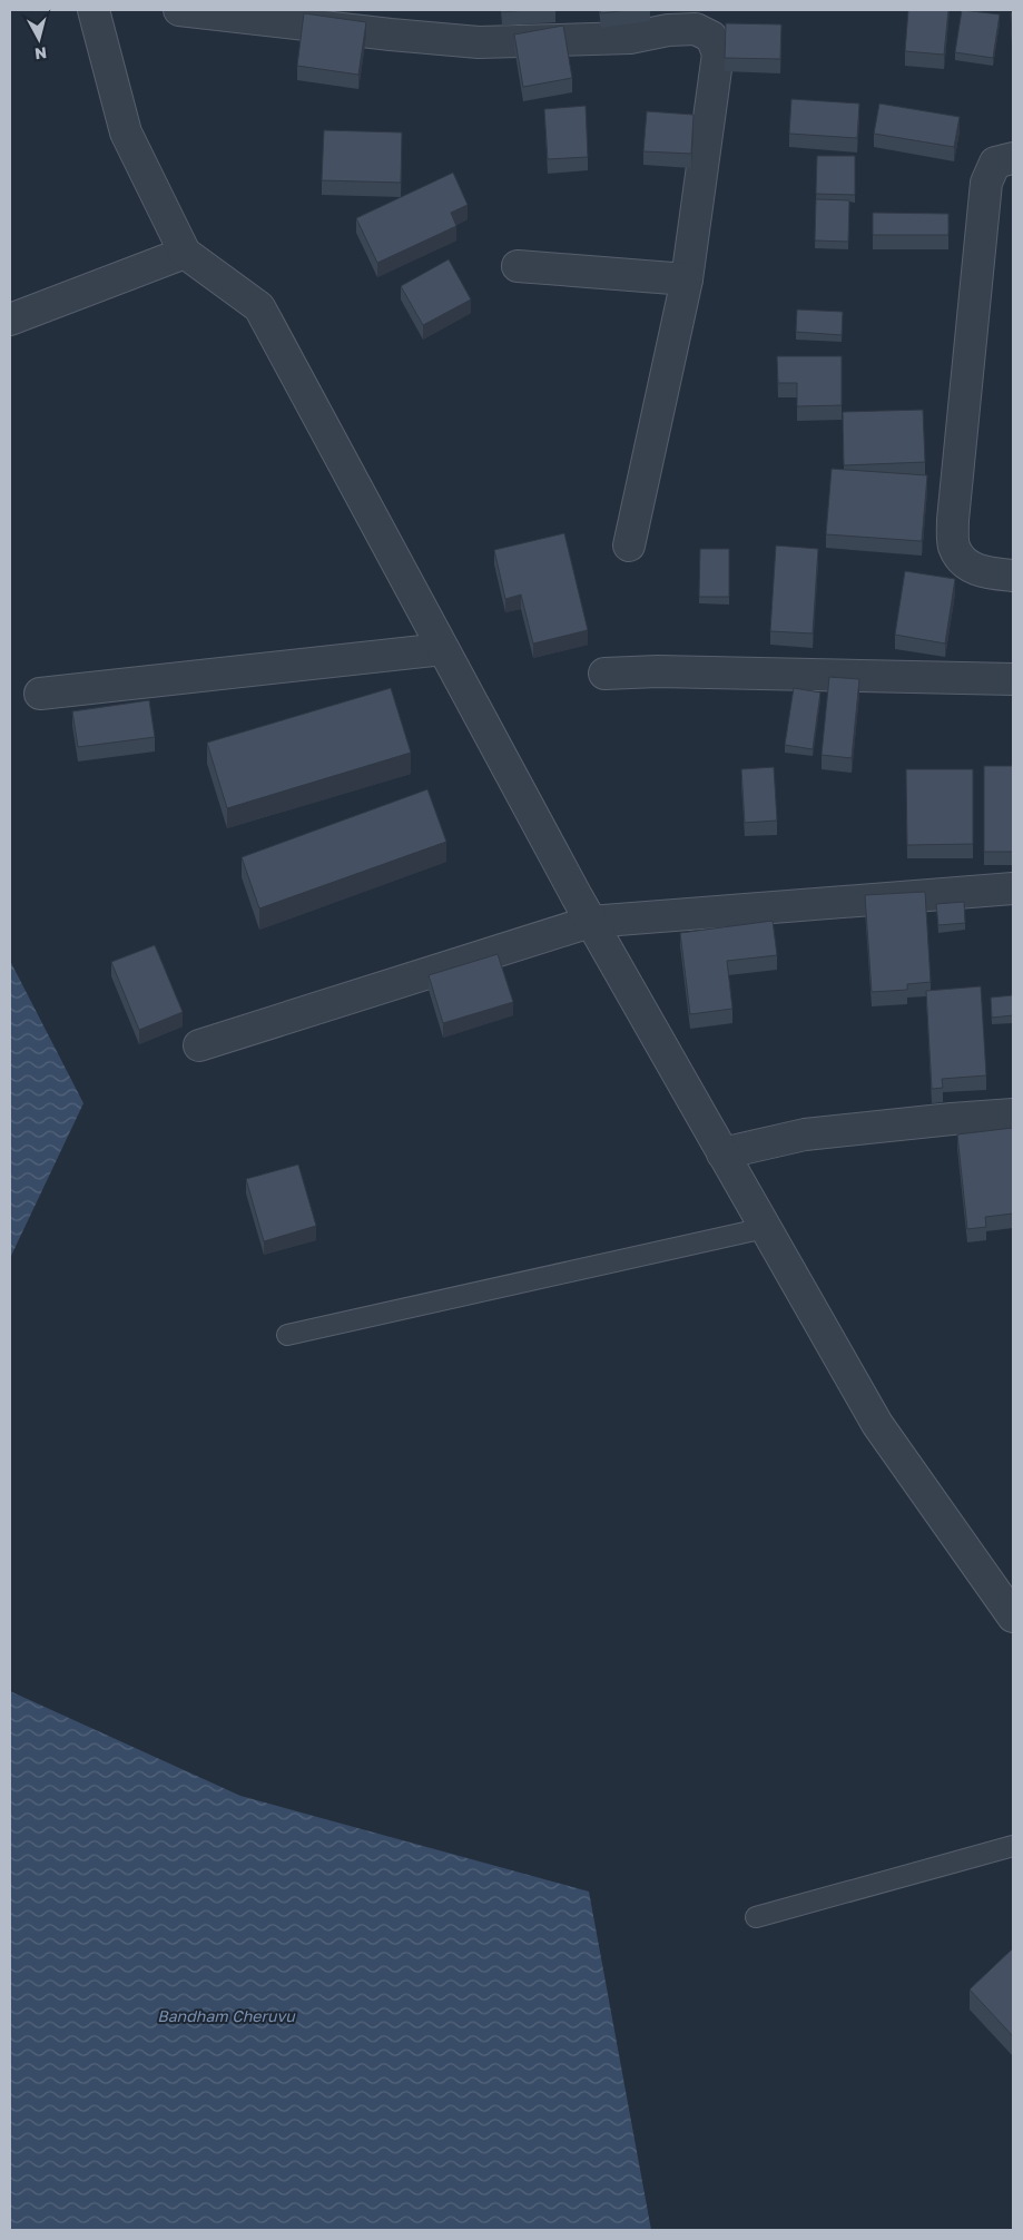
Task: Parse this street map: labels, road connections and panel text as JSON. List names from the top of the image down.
{
  "water": ["Bandham Cheruvu"],
  "north": "bottom"
}
